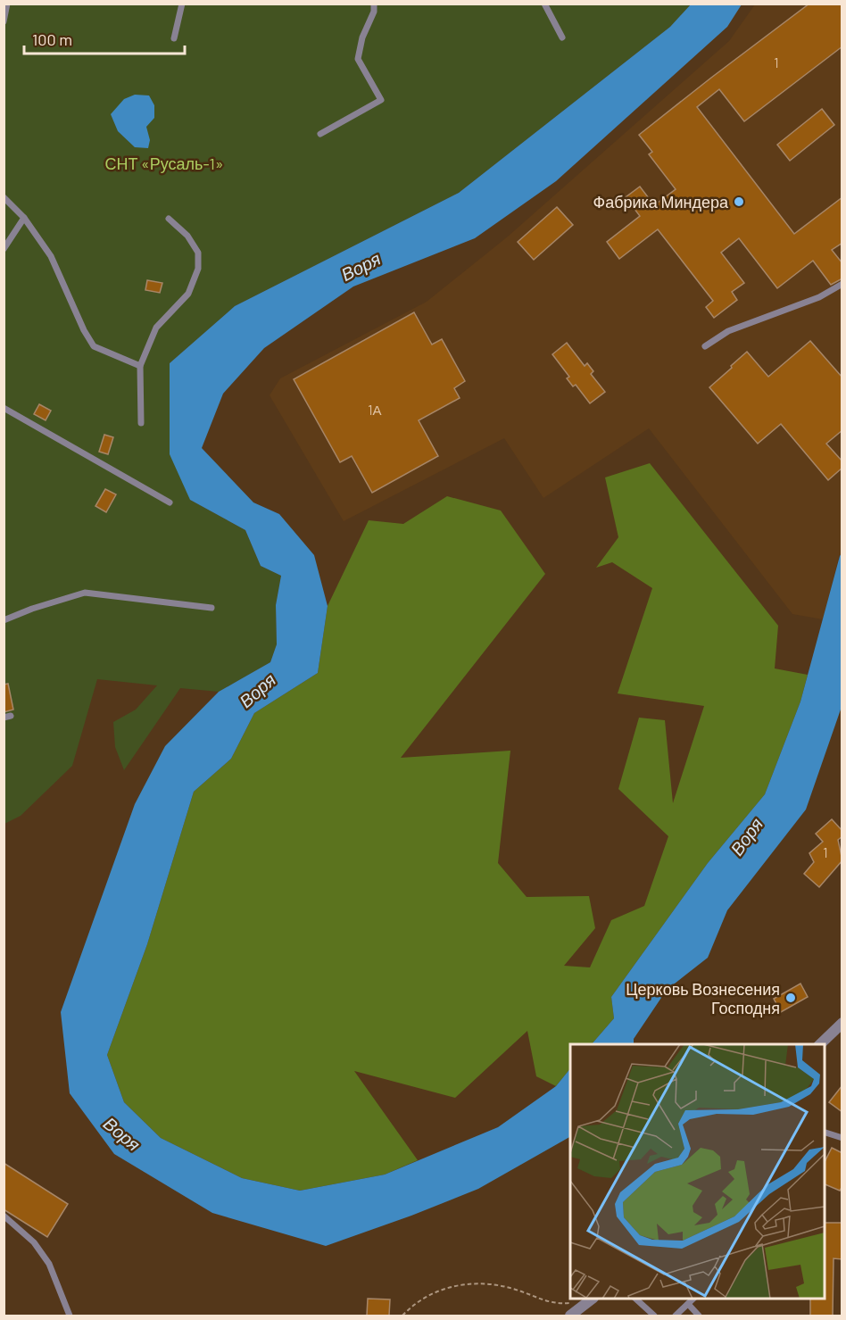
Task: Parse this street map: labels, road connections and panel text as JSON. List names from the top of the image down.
{
  "water": ["Воря"],
  "parks": ["СНТ «Русаль-1»"],
  "places": ["Фабрика Миндера", "Церковь Вознесения Господня"],
  "house_numbers": ["1", "1А", "1"],
  "scale_bar": "100 m"
}
